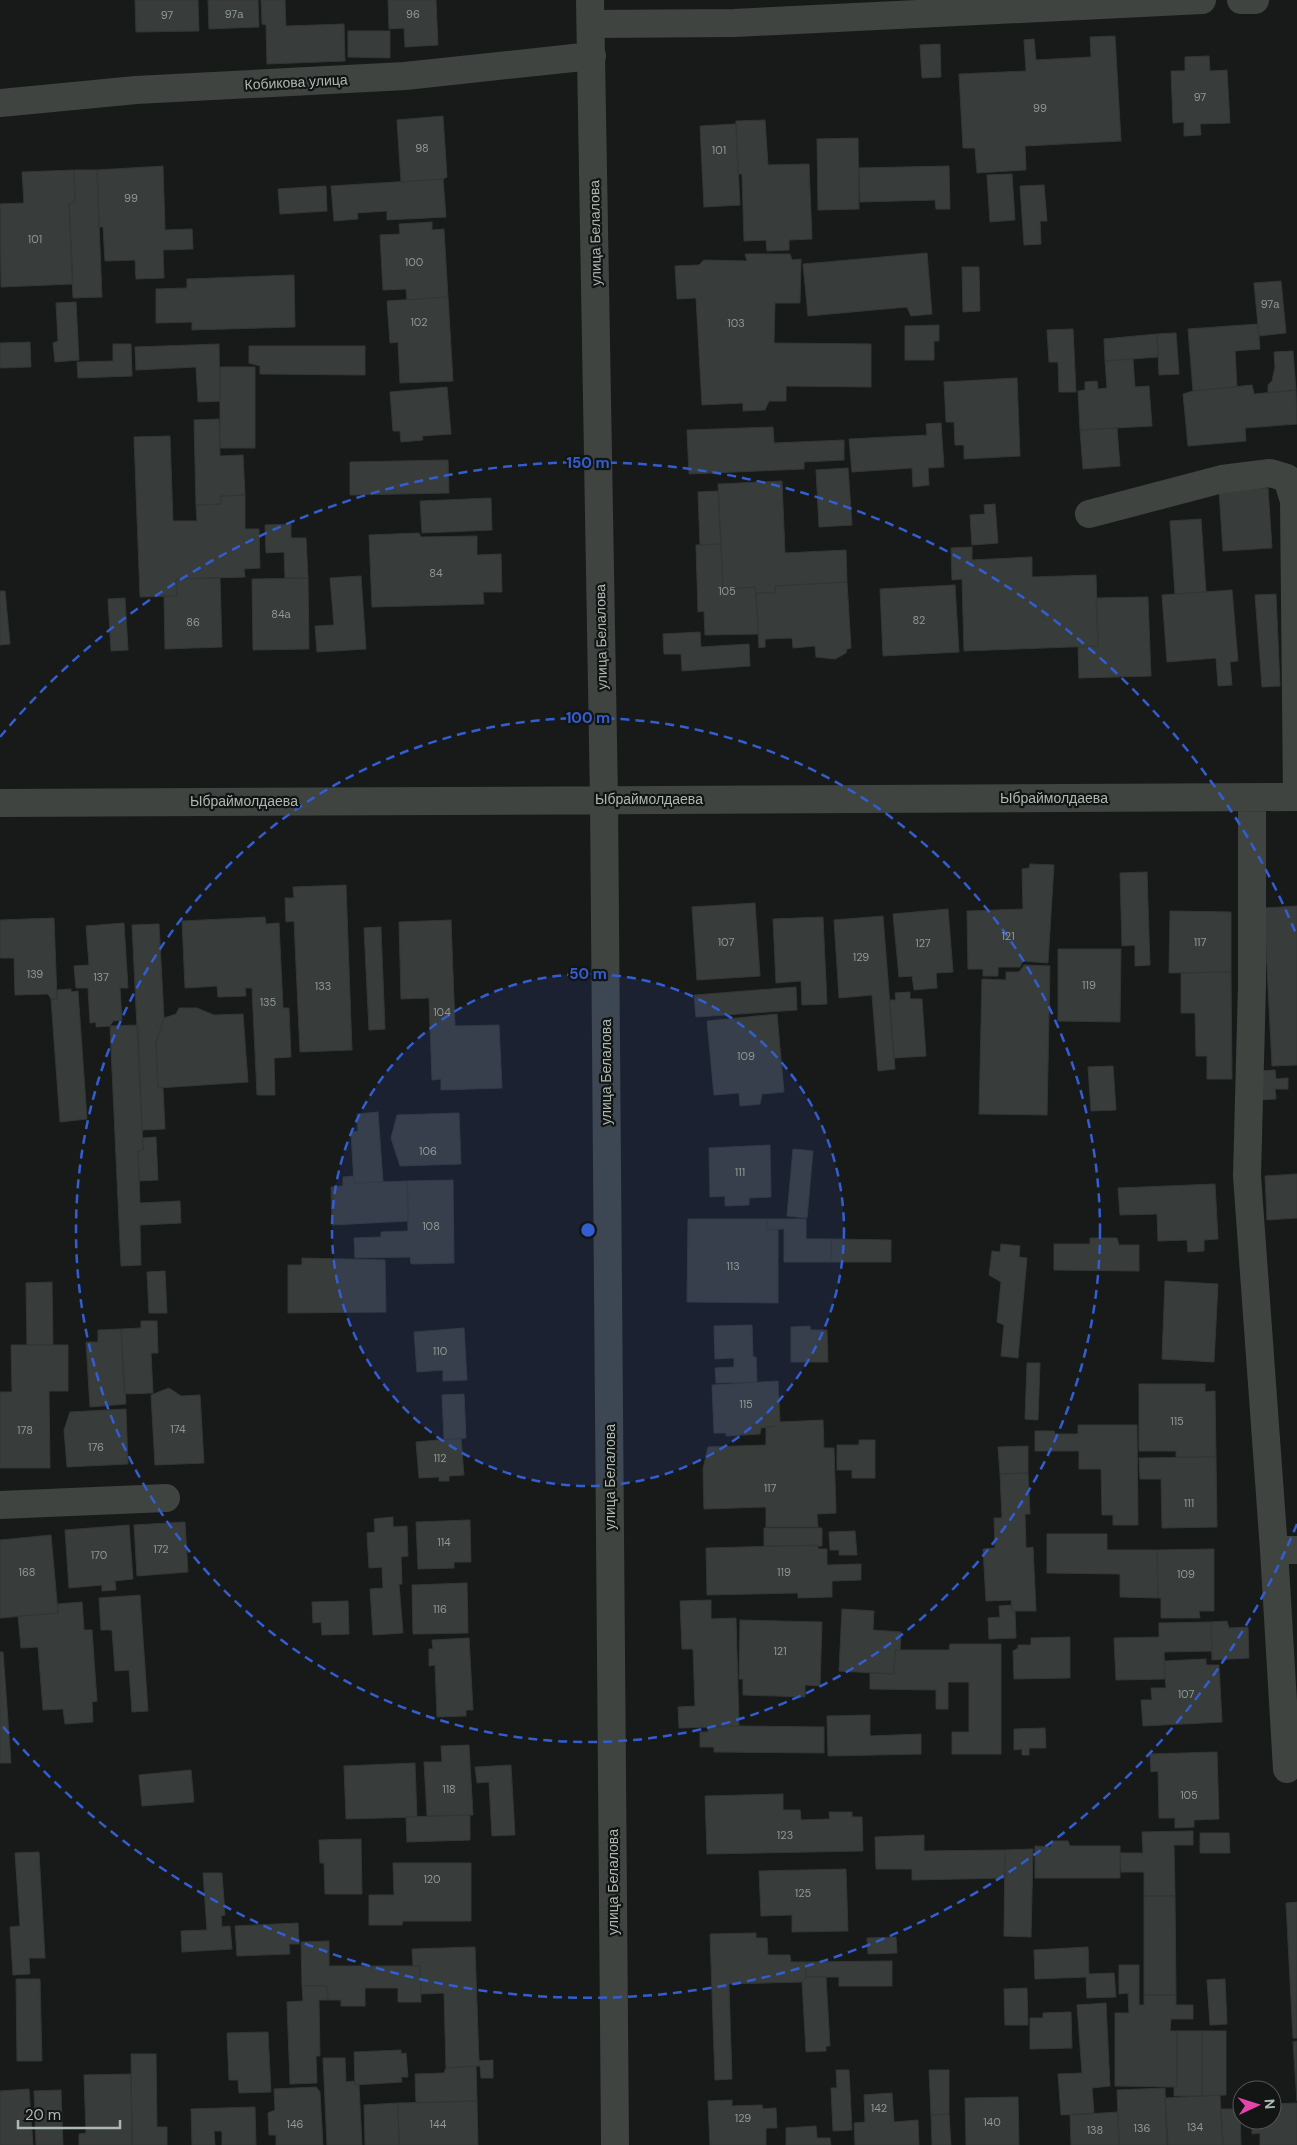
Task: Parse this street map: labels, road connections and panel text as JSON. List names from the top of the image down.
{
  "streets": {
    "street": ["Кобикова улица", "улица Белалова", "Ыбраймолдаева"]
  },
  "crossings": [
    ["Кобикова улица", "улица Белалова"],
    ["улица Белалова", "Ыбраймолдаева"]
  ],
  "house_numbers": [
    "97а",
    "96",
    "97",
    "97",
    "99",
    "98",
    "101",
    "99",
    "101",
    "100",
    "97а",
    "102",
    "103",
    "84",
    "105",
    "84а",
    "82",
    "86",
    "121",
    "107",
    "117",
    "127",
    "129",
    "139",
    "137",
    "119",
    "133",
    "135",
    "104",
    "109",
    "106",
    "111",
    "108",
    "113",
    "110",
    "115",
    "115",
    "174",
    "178",
    "176",
    "112",
    "117",
    "111",
    "114",
    "172",
    "170",
    "168",
    "119",
    "109",
    "116",
    "121",
    "107",
    "118",
    "105",
    "123",
    "120",
    "125",
    "142",
    "129",
    "140",
    "146",
    "144",
    "134",
    "136",
    "138"
  ],
  "scale_bar": "20 m",
  "north": "right",
  "rings": ["150 m", "100 m", "50 m"]
}
